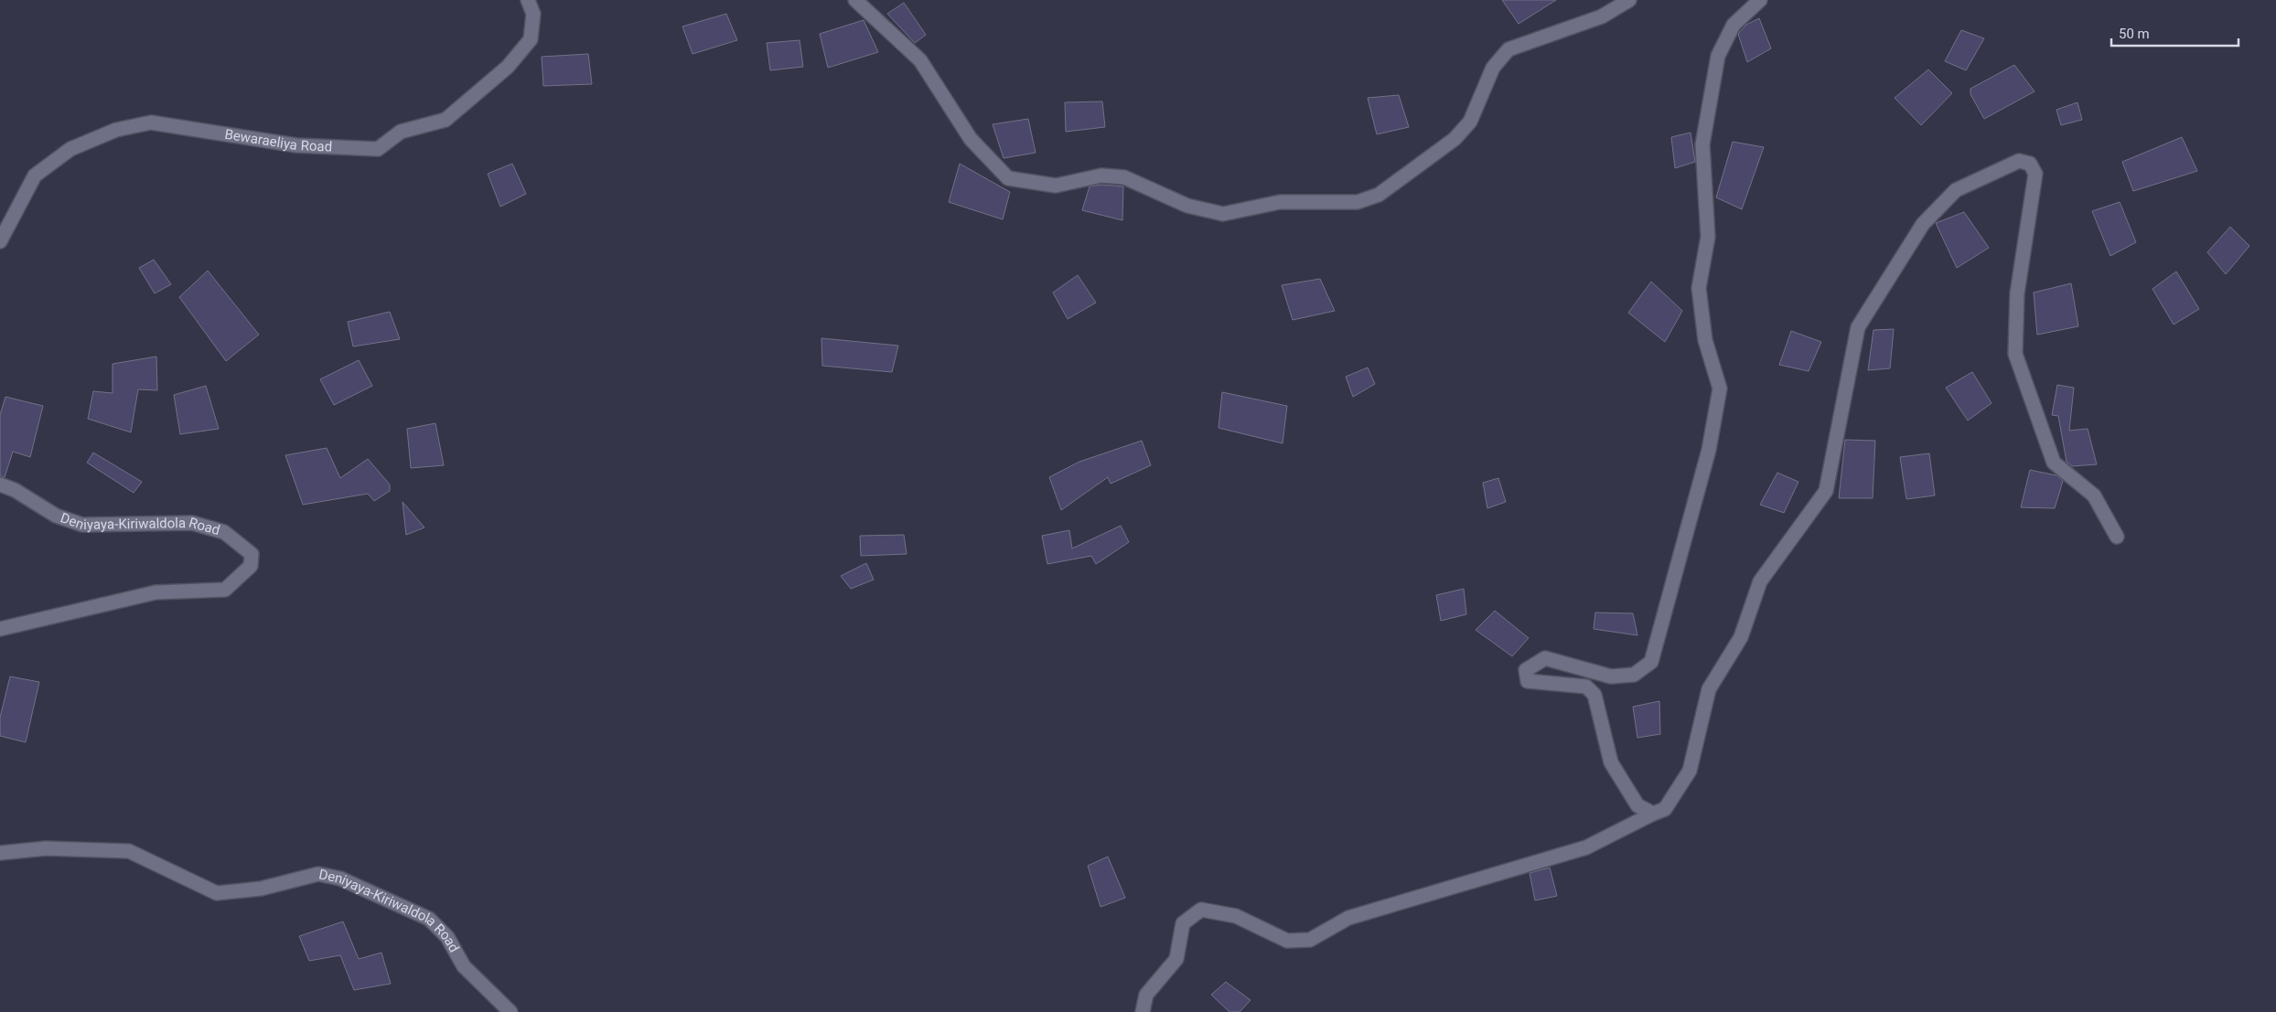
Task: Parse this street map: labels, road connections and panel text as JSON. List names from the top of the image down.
{
  "streets": {
    "street": ["Bewaraeliya Road", "Deniyaya-Kiriwaldola Road"]
  },
  "scale_bar": "50 m"
}
